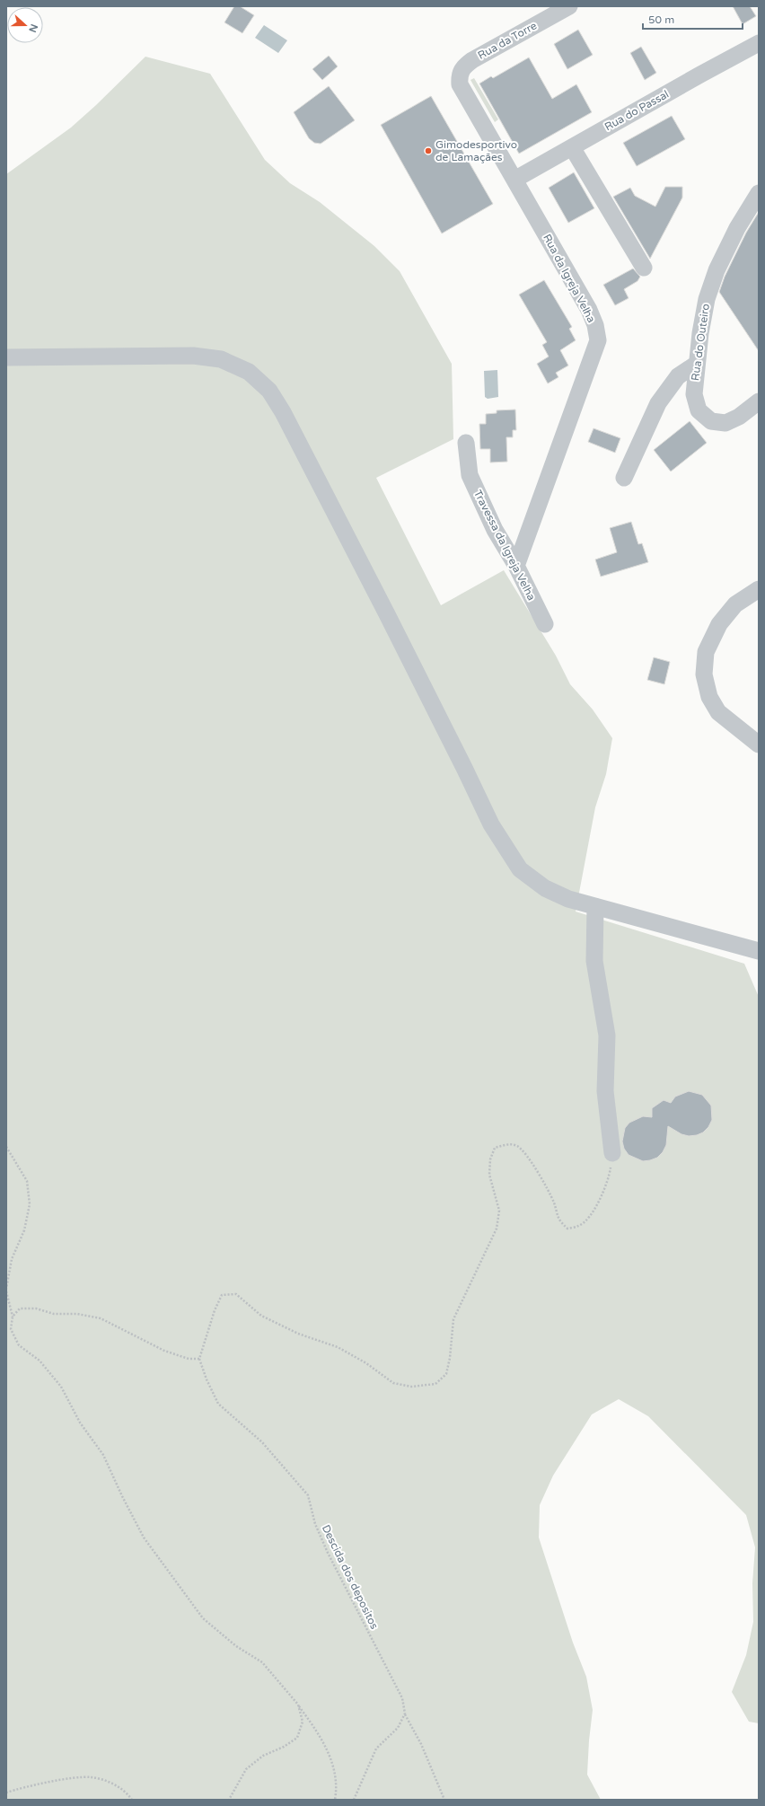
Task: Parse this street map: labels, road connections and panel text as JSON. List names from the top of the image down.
{
  "streets": {
    "street": [
      "Rua da Torre",
      "Rua do Passal",
      "Rua da Igreja Velha",
      "Rua do Outeiro",
      "Travessa da Igreja Velha"
    ],
    "path": ["Descida dos depositos"]
  },
  "crossings": [
    ["Rua da Torre", "Rua da Igreja Velha"],
    ["Rua do Passal", "Rua da Igreja Velha"],
    ["Rua da Igreja Velha", "Travessa da Igreja Velha"]
  ],
  "places": ["Gimodesportivo de Lamaçães"],
  "scale_bar": "50 m",
  "north": "right"
}
